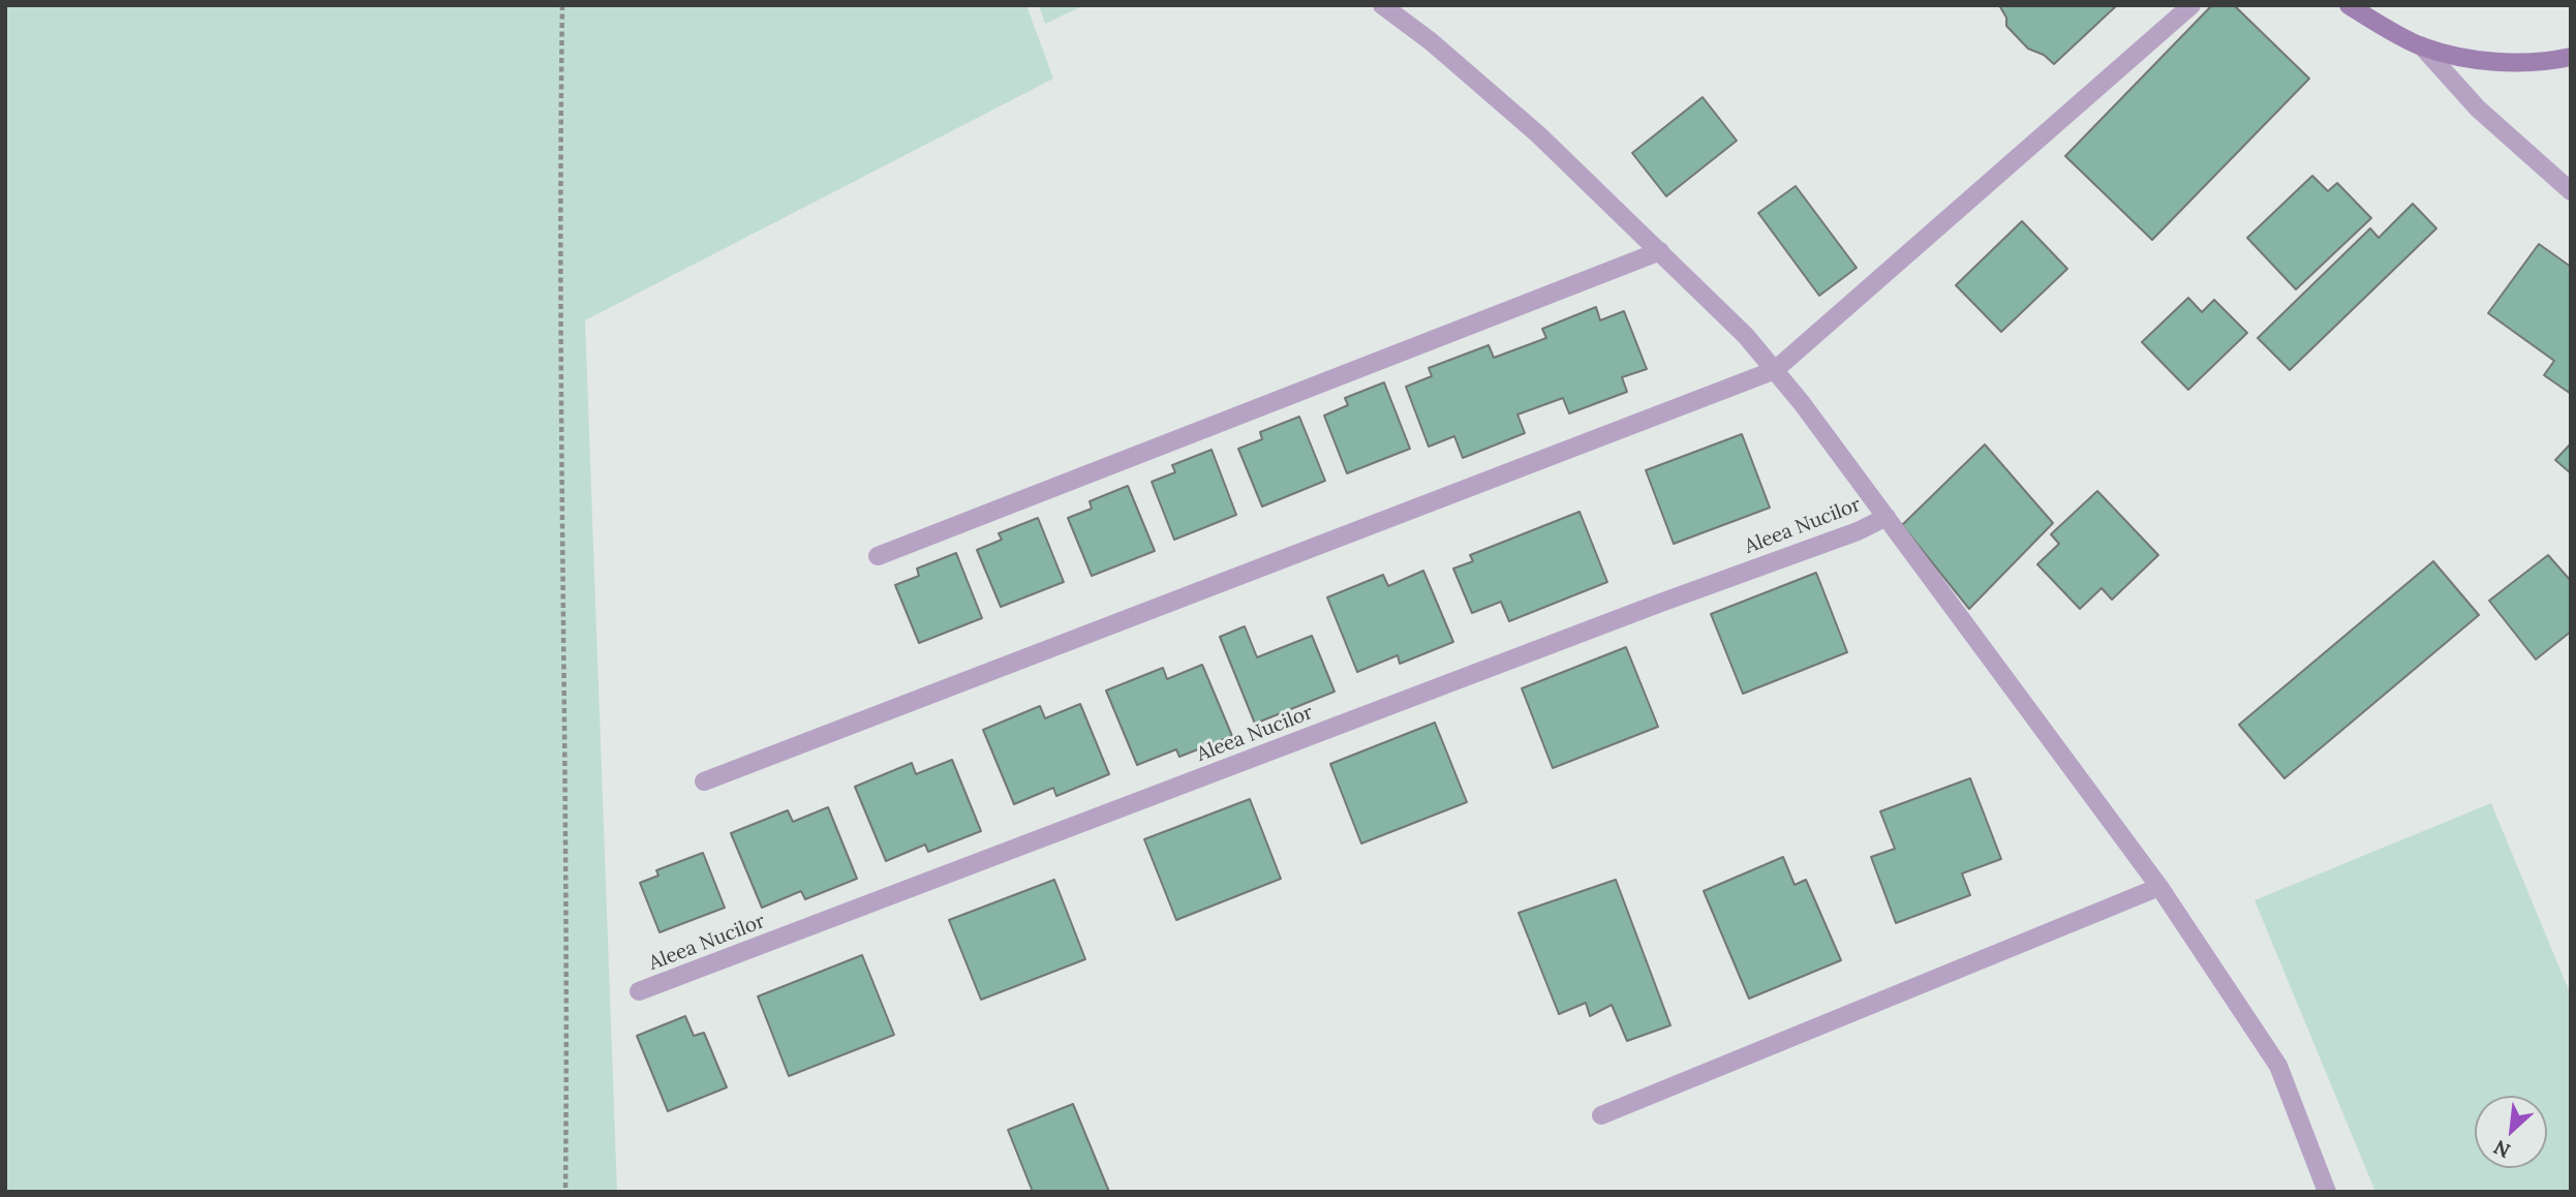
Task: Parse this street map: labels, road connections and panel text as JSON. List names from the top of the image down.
{
  "streets": {
    "street": ["Aleea Nucilor"]
  },
  "north": "bottom left"
}
